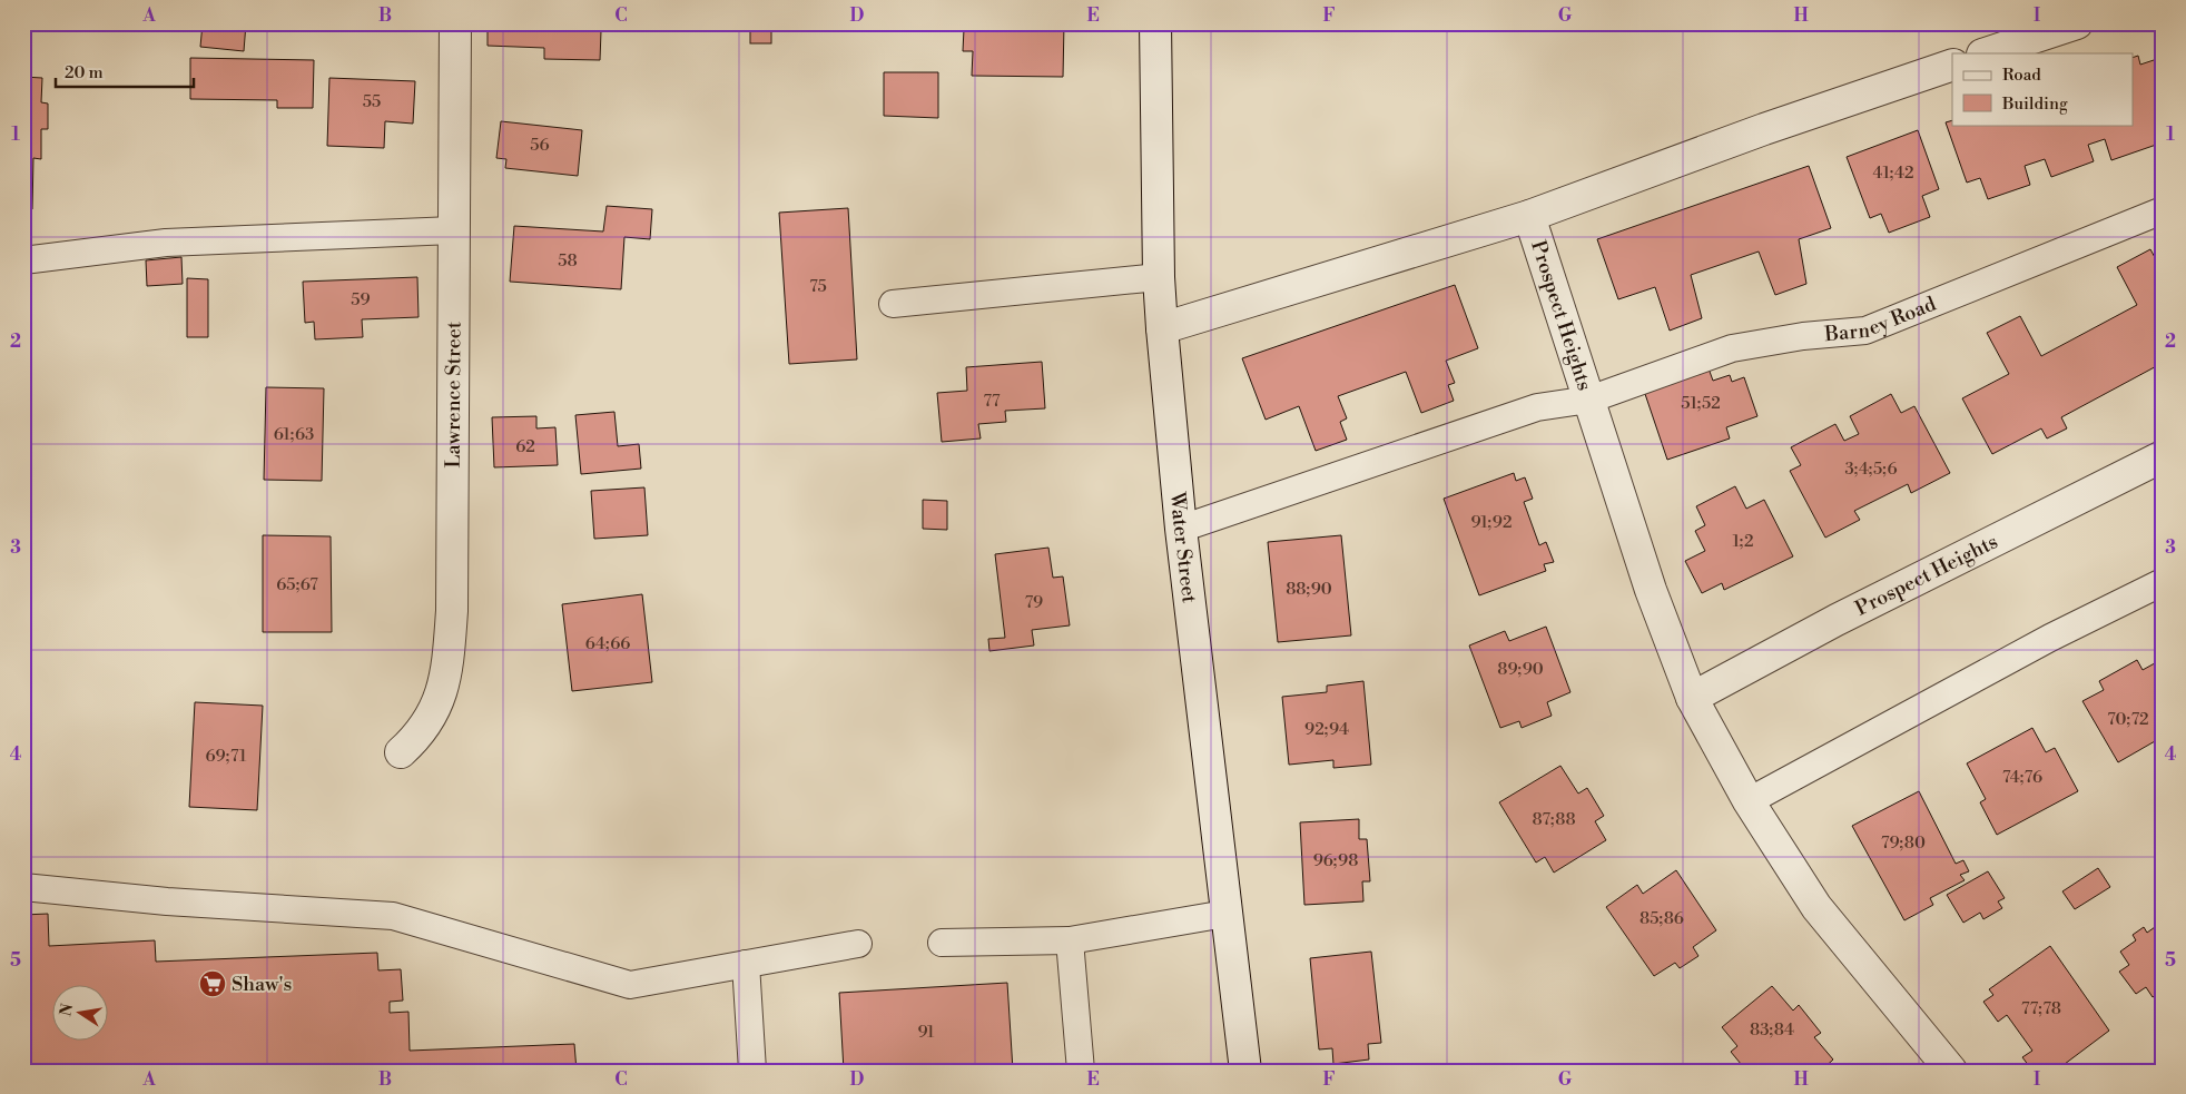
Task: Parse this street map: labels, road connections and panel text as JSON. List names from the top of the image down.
{
  "streets": {
    "street": ["Prospect Heights", "Lawrence Street", "Water Street"],
    "lane": ["Barney Road"]
  },
  "crossings": [
    ["Prospect Heights", "Barney Road"],
    ["Prospect Heights", "Water Street"],
    ["Barney Road", "Water Street"]
  ],
  "places": {
    "supermarket": ["Shaw's"]
  },
  "house_numbers": [
    "55",
    "56",
    "41;42",
    "58",
    "75",
    "59",
    "77",
    "51;52",
    "61;63",
    "62",
    "3;4;5;6",
    "91;92",
    "1;2",
    "65;67",
    "88;90",
    "79",
    "64;66",
    "89;90",
    "70;72",
    "92;94",
    "69;71",
    "74;76",
    "87;88",
    "79;80",
    "96;98",
    "85;86",
    "77;78",
    "83;84",
    "91"
  ],
  "legend": ["Road", "Building"],
  "scale_bar": "20 m",
  "north": "left",
  "grid": {
    "columns": [
      "A",
      "B",
      "C",
      "D",
      "E",
      "F",
      "G",
      "H",
      "I"
    ],
    "rows": [
      "1",
      "2",
      "3",
      "4",
      "5"
    ]
  }
}
